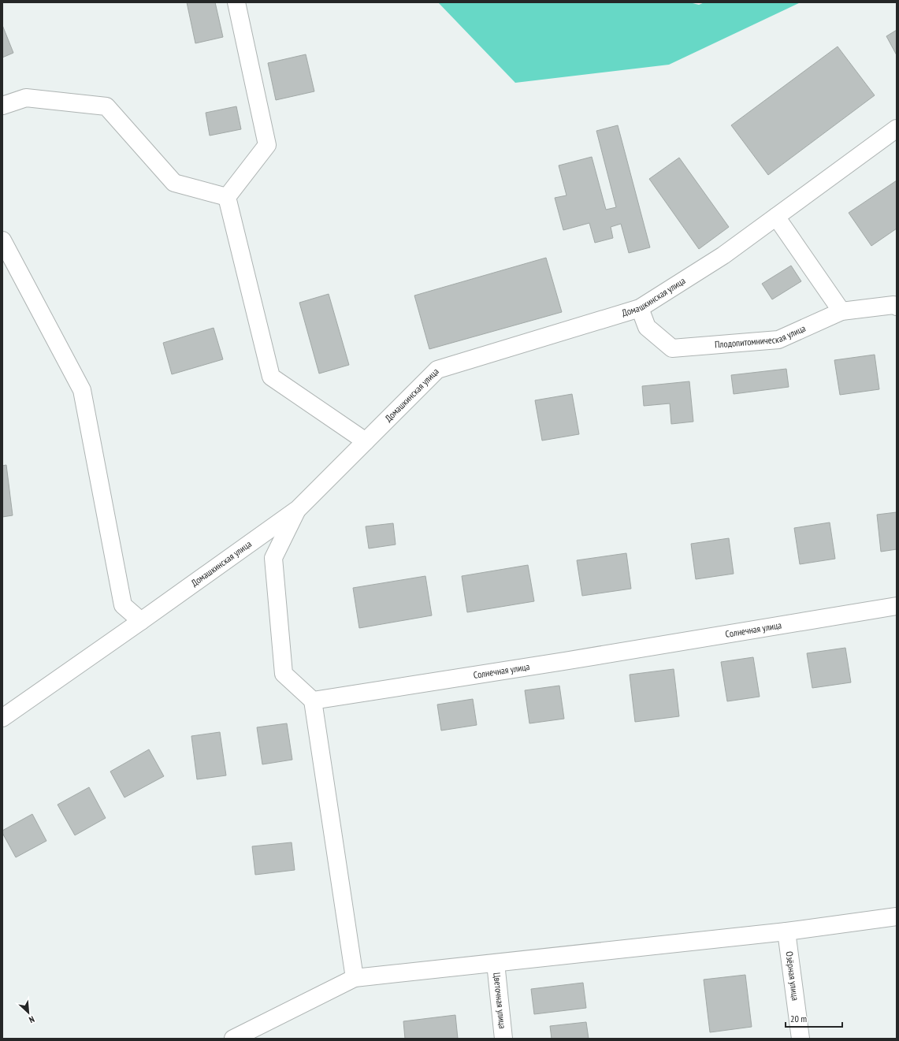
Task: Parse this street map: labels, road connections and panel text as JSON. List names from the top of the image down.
{
  "streets": {
    "street": [
      "Домашкинская улица",
      "Плодопитомническая улица",
      "Солнечная улица",
      "Озёрная улица",
      "Цветочная улица"
    ]
  },
  "crossings": [
    ["Домашкинская улица", "Плодопитомническая улица"]
  ],
  "scale_bar": "20 m",
  "north": "bottom right"
}
